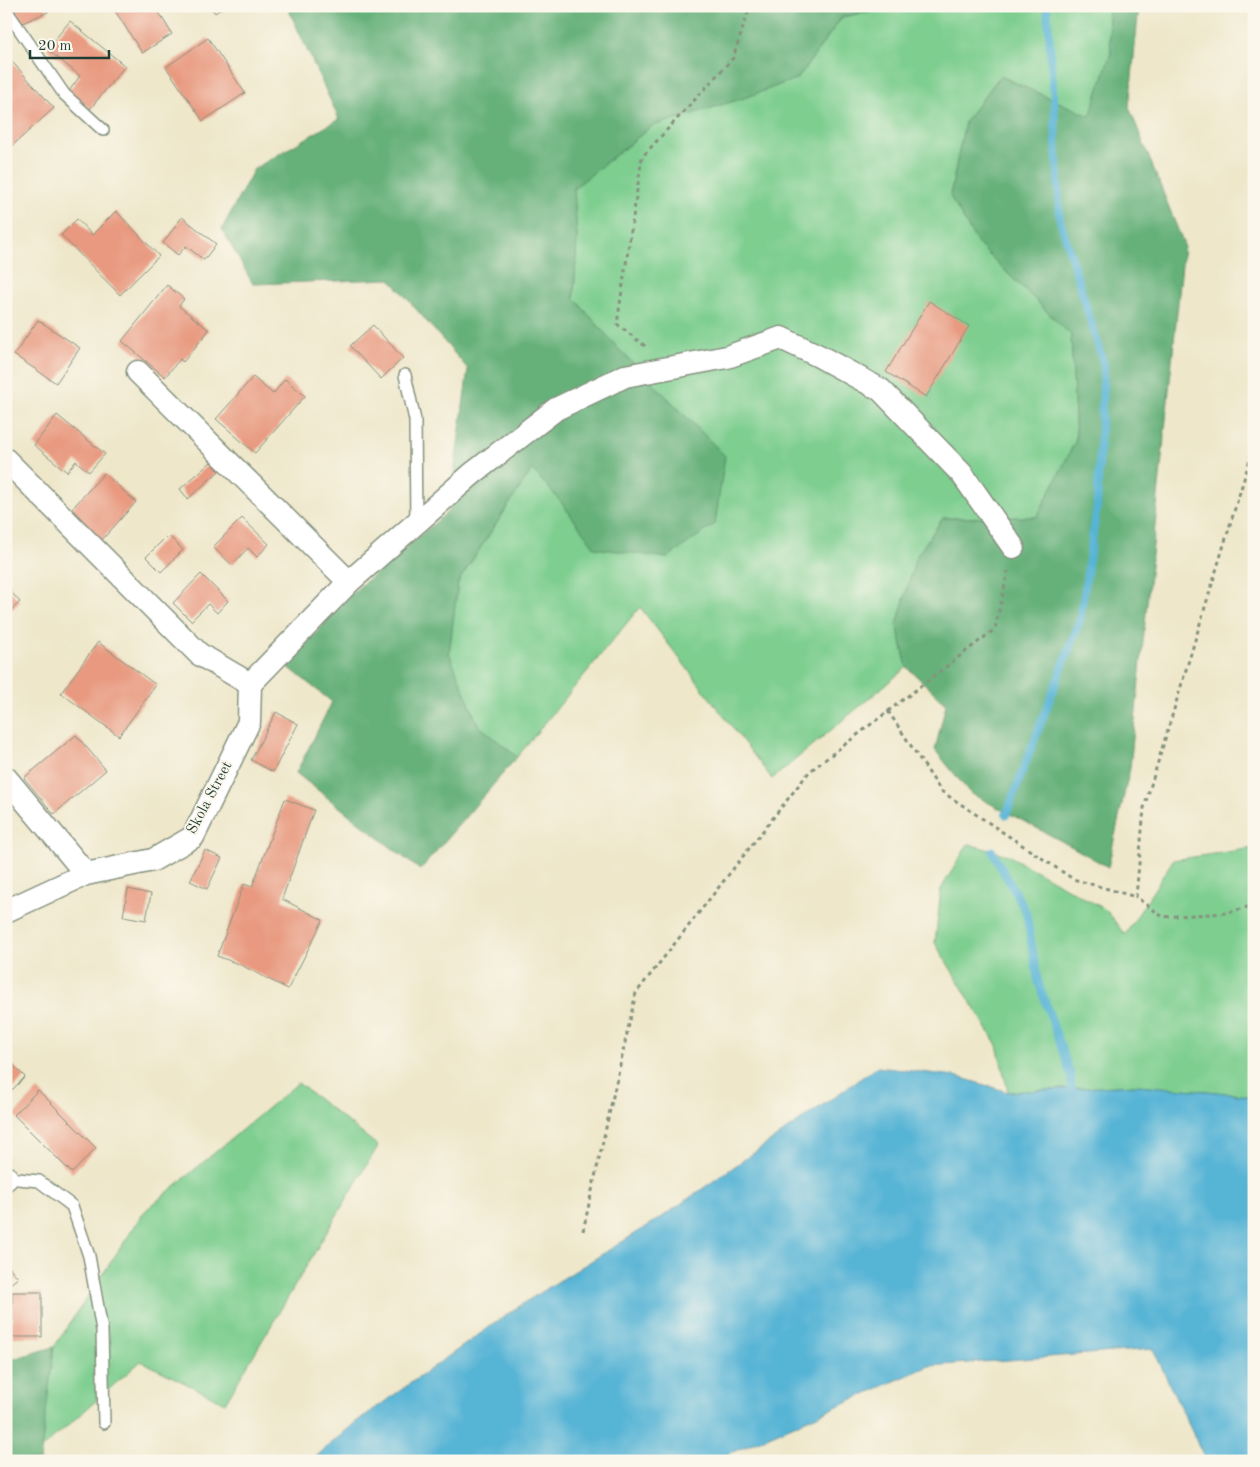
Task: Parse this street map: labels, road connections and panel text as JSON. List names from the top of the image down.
{
  "streets": {
    "street": ["Skola Street"]
  },
  "scale_bar": "20 m"
}
